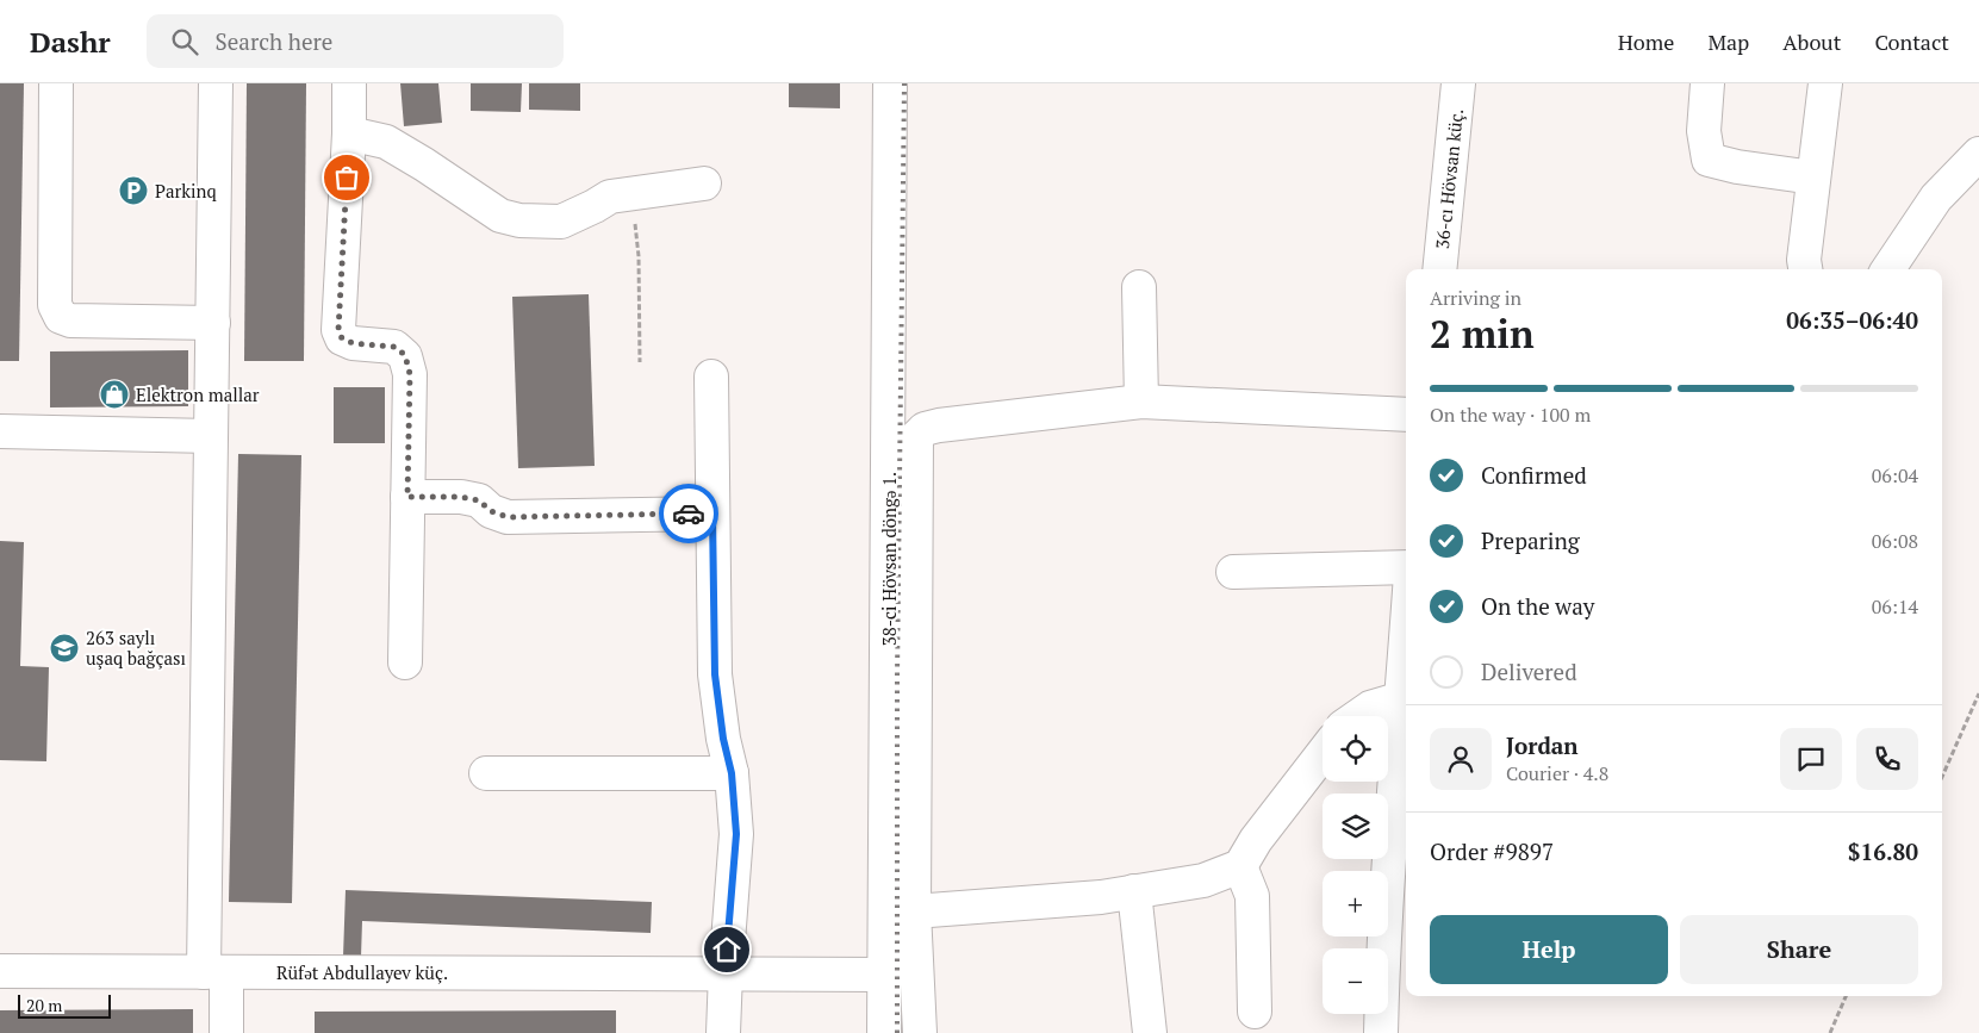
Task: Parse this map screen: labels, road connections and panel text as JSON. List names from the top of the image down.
{
  "streets": {
    "street": ["36-cı Hövsan küç.", "38-ci Hövsan döngə 1.", "Rüfət Abdullayev küç."]
  },
  "crossings": [
    ["38-ci Hövsan döngə 1.", "Rüfət Abdullayev küç."]
  ],
  "places": {
    "parking": ["Parkinq"],
    "shop": ["Elektron mallar"],
    "school or university": ["263 saylı uşaq bağçası"]
  },
  "scale_bar": "20 m",
  "page": {
    "header": "Dashr",
    "search": "Search here",
    "nav": [
      "Home",
      "Map",
      "About",
      "Contact"
    ],
    "heading": ["2 min", "Arriving in", "06:35–06:40"],
    "panel": [
      "Jordan",
      "Courier · 4.8",
      "Order #9897",
      "$16.80"
    ],
    "bar": "On the way · 100 m",
    "list": [
      ["Confirmed", "06:04"],
      ["Preparing", "06:08"],
      ["On the way", "06:14"],
      "Delivered"
    ],
    "map_buttons": ["+", "−"],
    "buttons": ["Help", "Share"],
    "scale": "20 m"
  }
}
